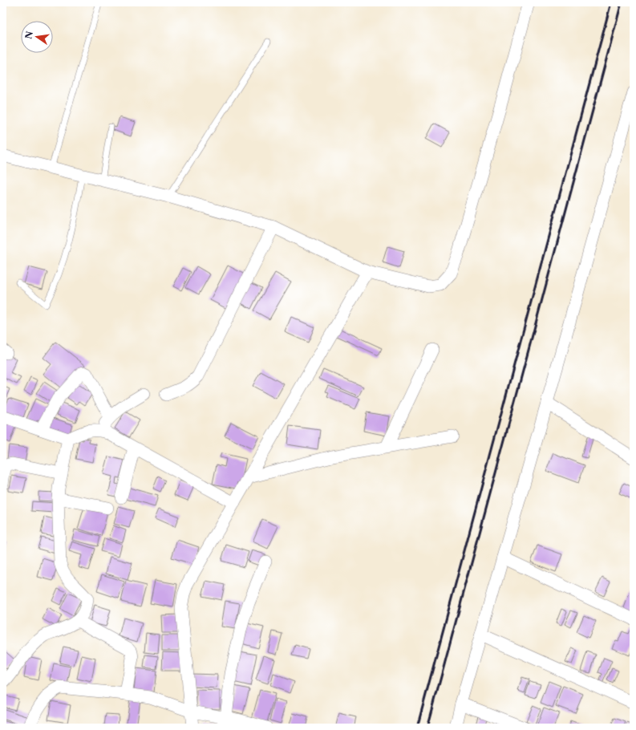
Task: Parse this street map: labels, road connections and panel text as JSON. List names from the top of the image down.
{
  "north": "left"
}
